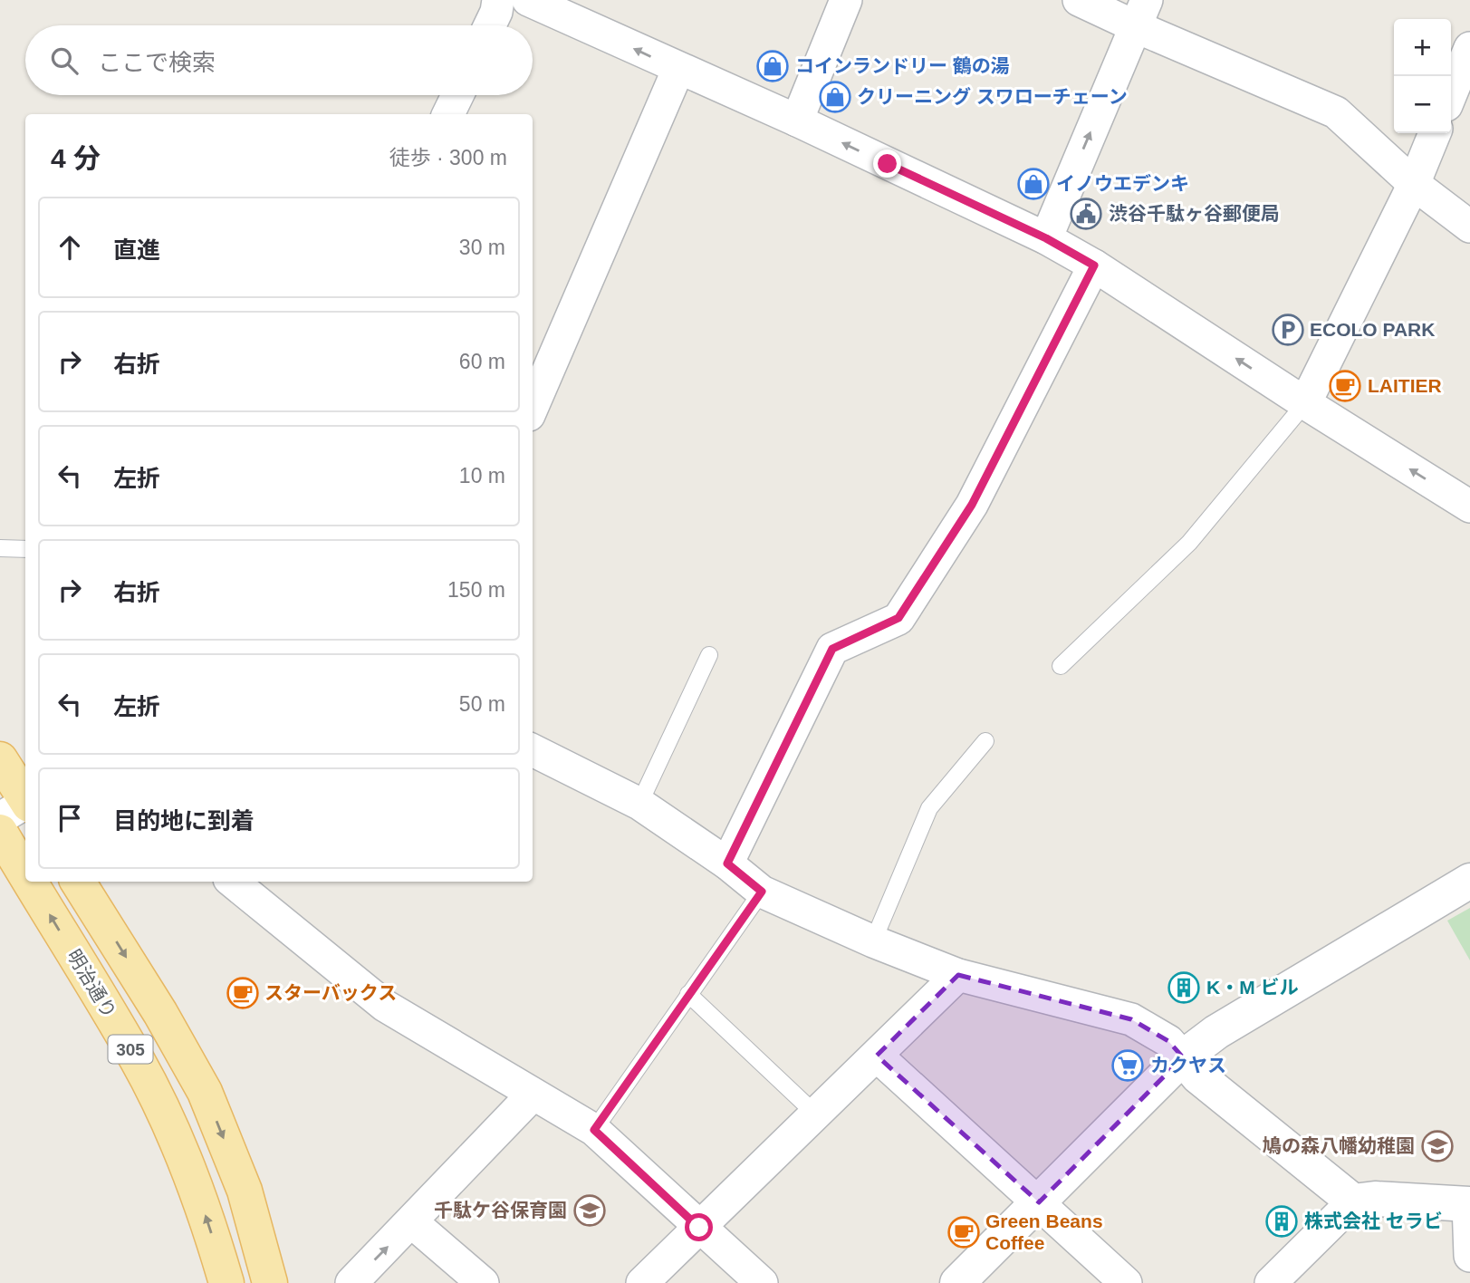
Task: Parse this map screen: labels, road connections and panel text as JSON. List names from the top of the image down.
{
  "streets": {
    "main road": ["明治通り", "305"]
  },
  "places": {
    "shop": ["コインランドリー 鶴の湯", "クリーニング スワローチェーン", "イノウエデンキ"],
    "public building": ["渋谷千駄ヶ谷郵便局"],
    "parking": ["ECOLO PARK"],
    "cafe": ["LAITIER", "スターバックス", "Green Beans Coffee"],
    "building": ["K・M ビル", "株式会社 セラビ"],
    "supermarket": ["カクヤス"],
    "school or university": ["鳩の森八幡幼稚園", "千駄ケ谷保育園"]
  },
  "page": {
    "map_buttons": ["+", "−"],
    "search": "ここで検索",
    "heading": ["4 分", "徒歩 · 300 m"],
    "list": [
      ["直進", "30 m"],
      ["右折", "60 m"],
      ["左折", "10 m"],
      ["右折", "150 m"],
      ["左折", "50 m"],
      "目的地に到着"
    ]
  }
}
